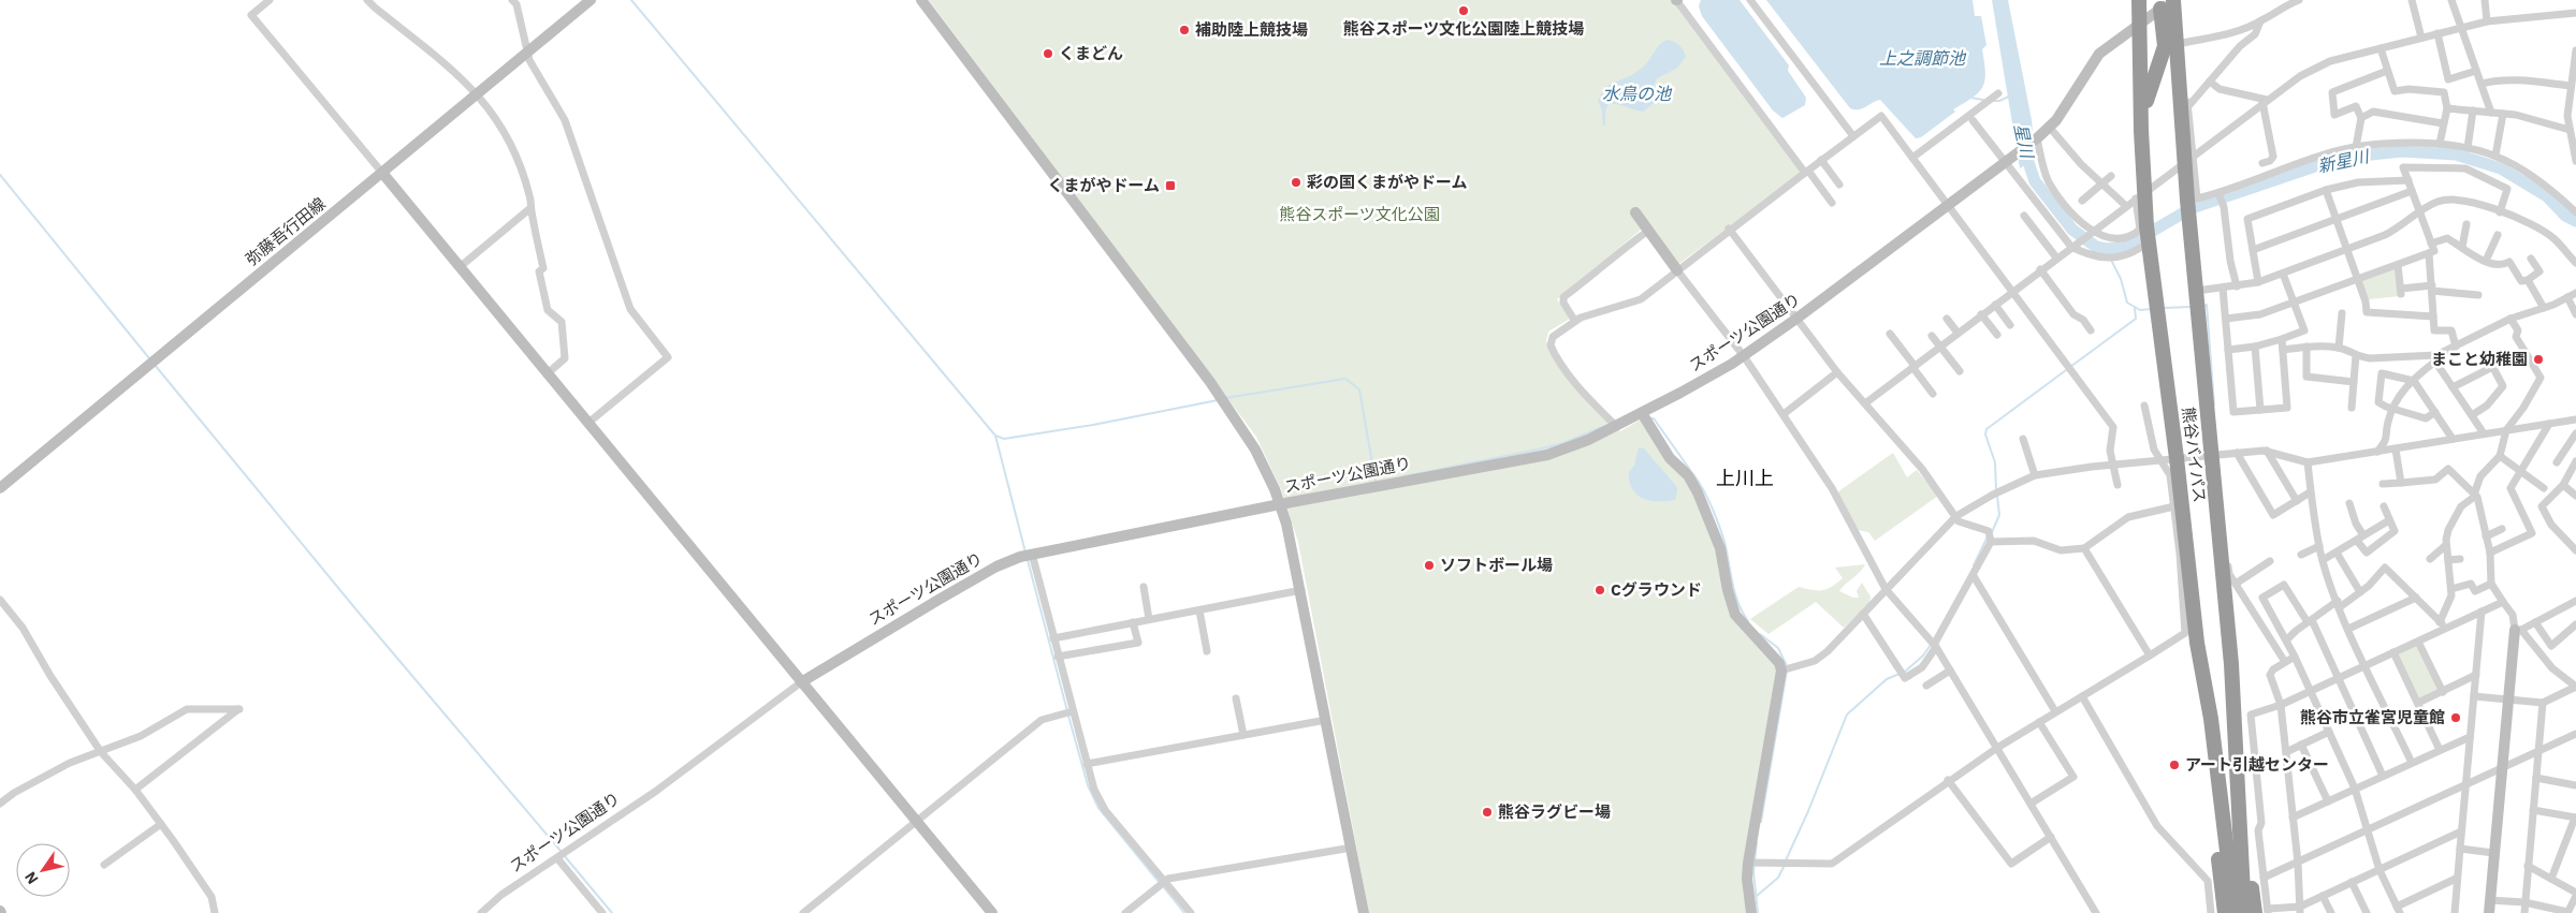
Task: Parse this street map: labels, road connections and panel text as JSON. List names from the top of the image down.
{
  "streets": {
    "highway": ["熊谷バイパス"],
    "street": ["弥藤吾行田線", "スポーツ公園通り"]
  },
  "crossings": [
    ["スポーツ公園通り", "熊谷バイパス"]
  ],
  "districts": ["上川上"],
  "water": [
    "上之調節池",
    "水鳥の池",
    "星川",
    "新星川"
  ],
  "parks": ["熊谷スポーツ文化公園"],
  "places": {
    "other": [
      "熊谷スポーツ文化公園陸上競技場",
      "補助陸上競技場",
      "くまどん",
      "彩の国くまがやドーム",
      "まこと幼稚園",
      "ソフトボール場",
      "Cグラウンド",
      "熊谷市立雀宮児童館",
      "アート引越センター",
      "熊谷ラグビー場"
    ],
    "transit": ["くまがやドーム"]
  },
  "north": "bottom left"
}
